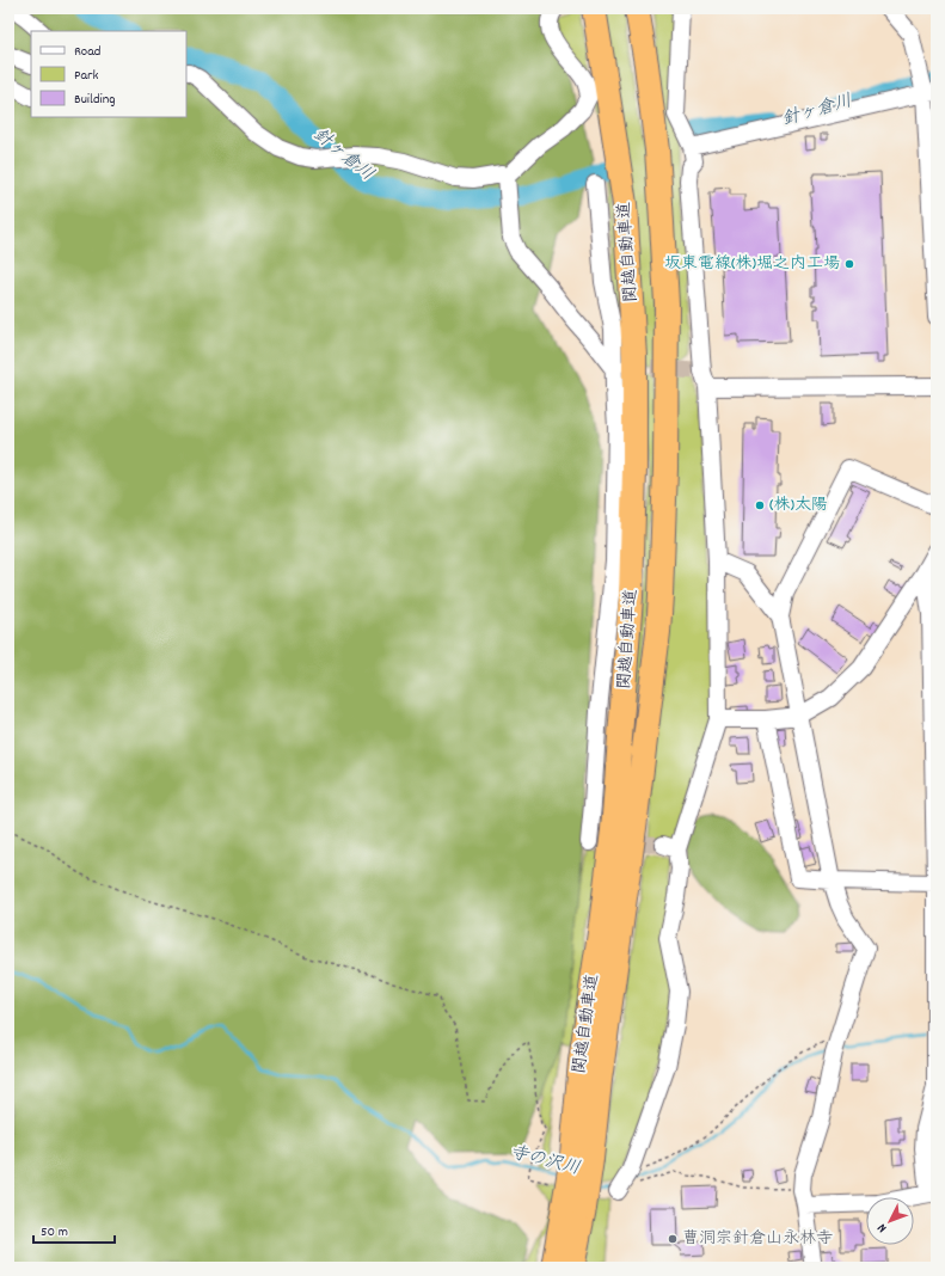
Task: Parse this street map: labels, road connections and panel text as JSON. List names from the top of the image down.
{
  "streets": {
    "highway": ["関越自動車道"]
  },
  "water": ["針ヶ倉川", "寺の沢川"],
  "places": ["坂東電線(株)堀之内工場", "(株)太陽", "曹洞宗針倉山永林寺"],
  "legend": ["Road", "Park", "Building"],
  "scale_bar": "50 m",
  "north": "bottom left"
}
